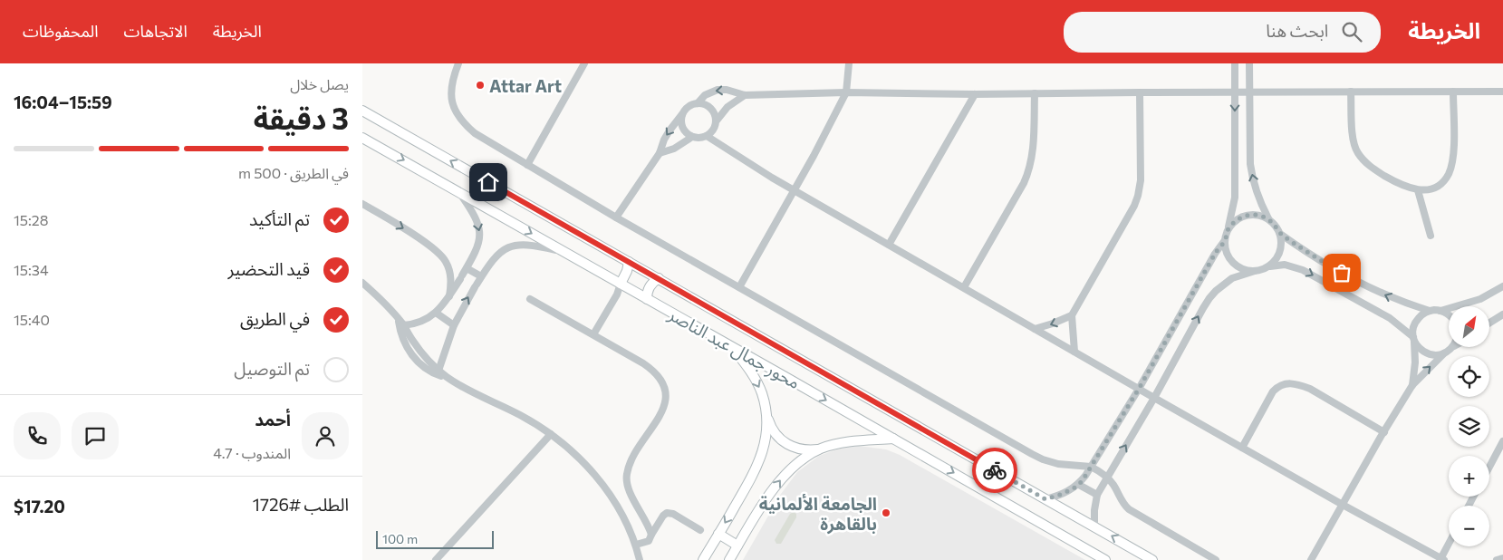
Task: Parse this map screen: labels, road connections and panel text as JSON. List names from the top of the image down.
{
  "streets": {
    "main road": ["محور جمال عبد الناصر"]
  },
  "places": ["Attar Art", "الجامعة الألمانية بالقاهرة"],
  "scale_bar": "100 m",
  "north": "top right",
  "page": {
    "header": "الخريطة",
    "search": "ابحث هنا",
    "nav": ["الخريطة", "الاتجاهات", "المحفوظات"],
    "heading": ["3 دقيقة", "يصل خلال", "15:59–16:04"],
    "panel": [
      "أحمد",
      "المندوب · 4.7",
      "الطلب #1726",
      "$17.20"
    ],
    "bar": "في الطريق · 500 m",
    "list": [
      ["تم التأكيد", "15:28"],
      ["قيد التحضير", "15:34"],
      ["في الطريق", "15:40"],
      "تم التوصيل"
    ],
    "map_buttons": ["+", "−"],
    "scale": "100 m"
  }
}
